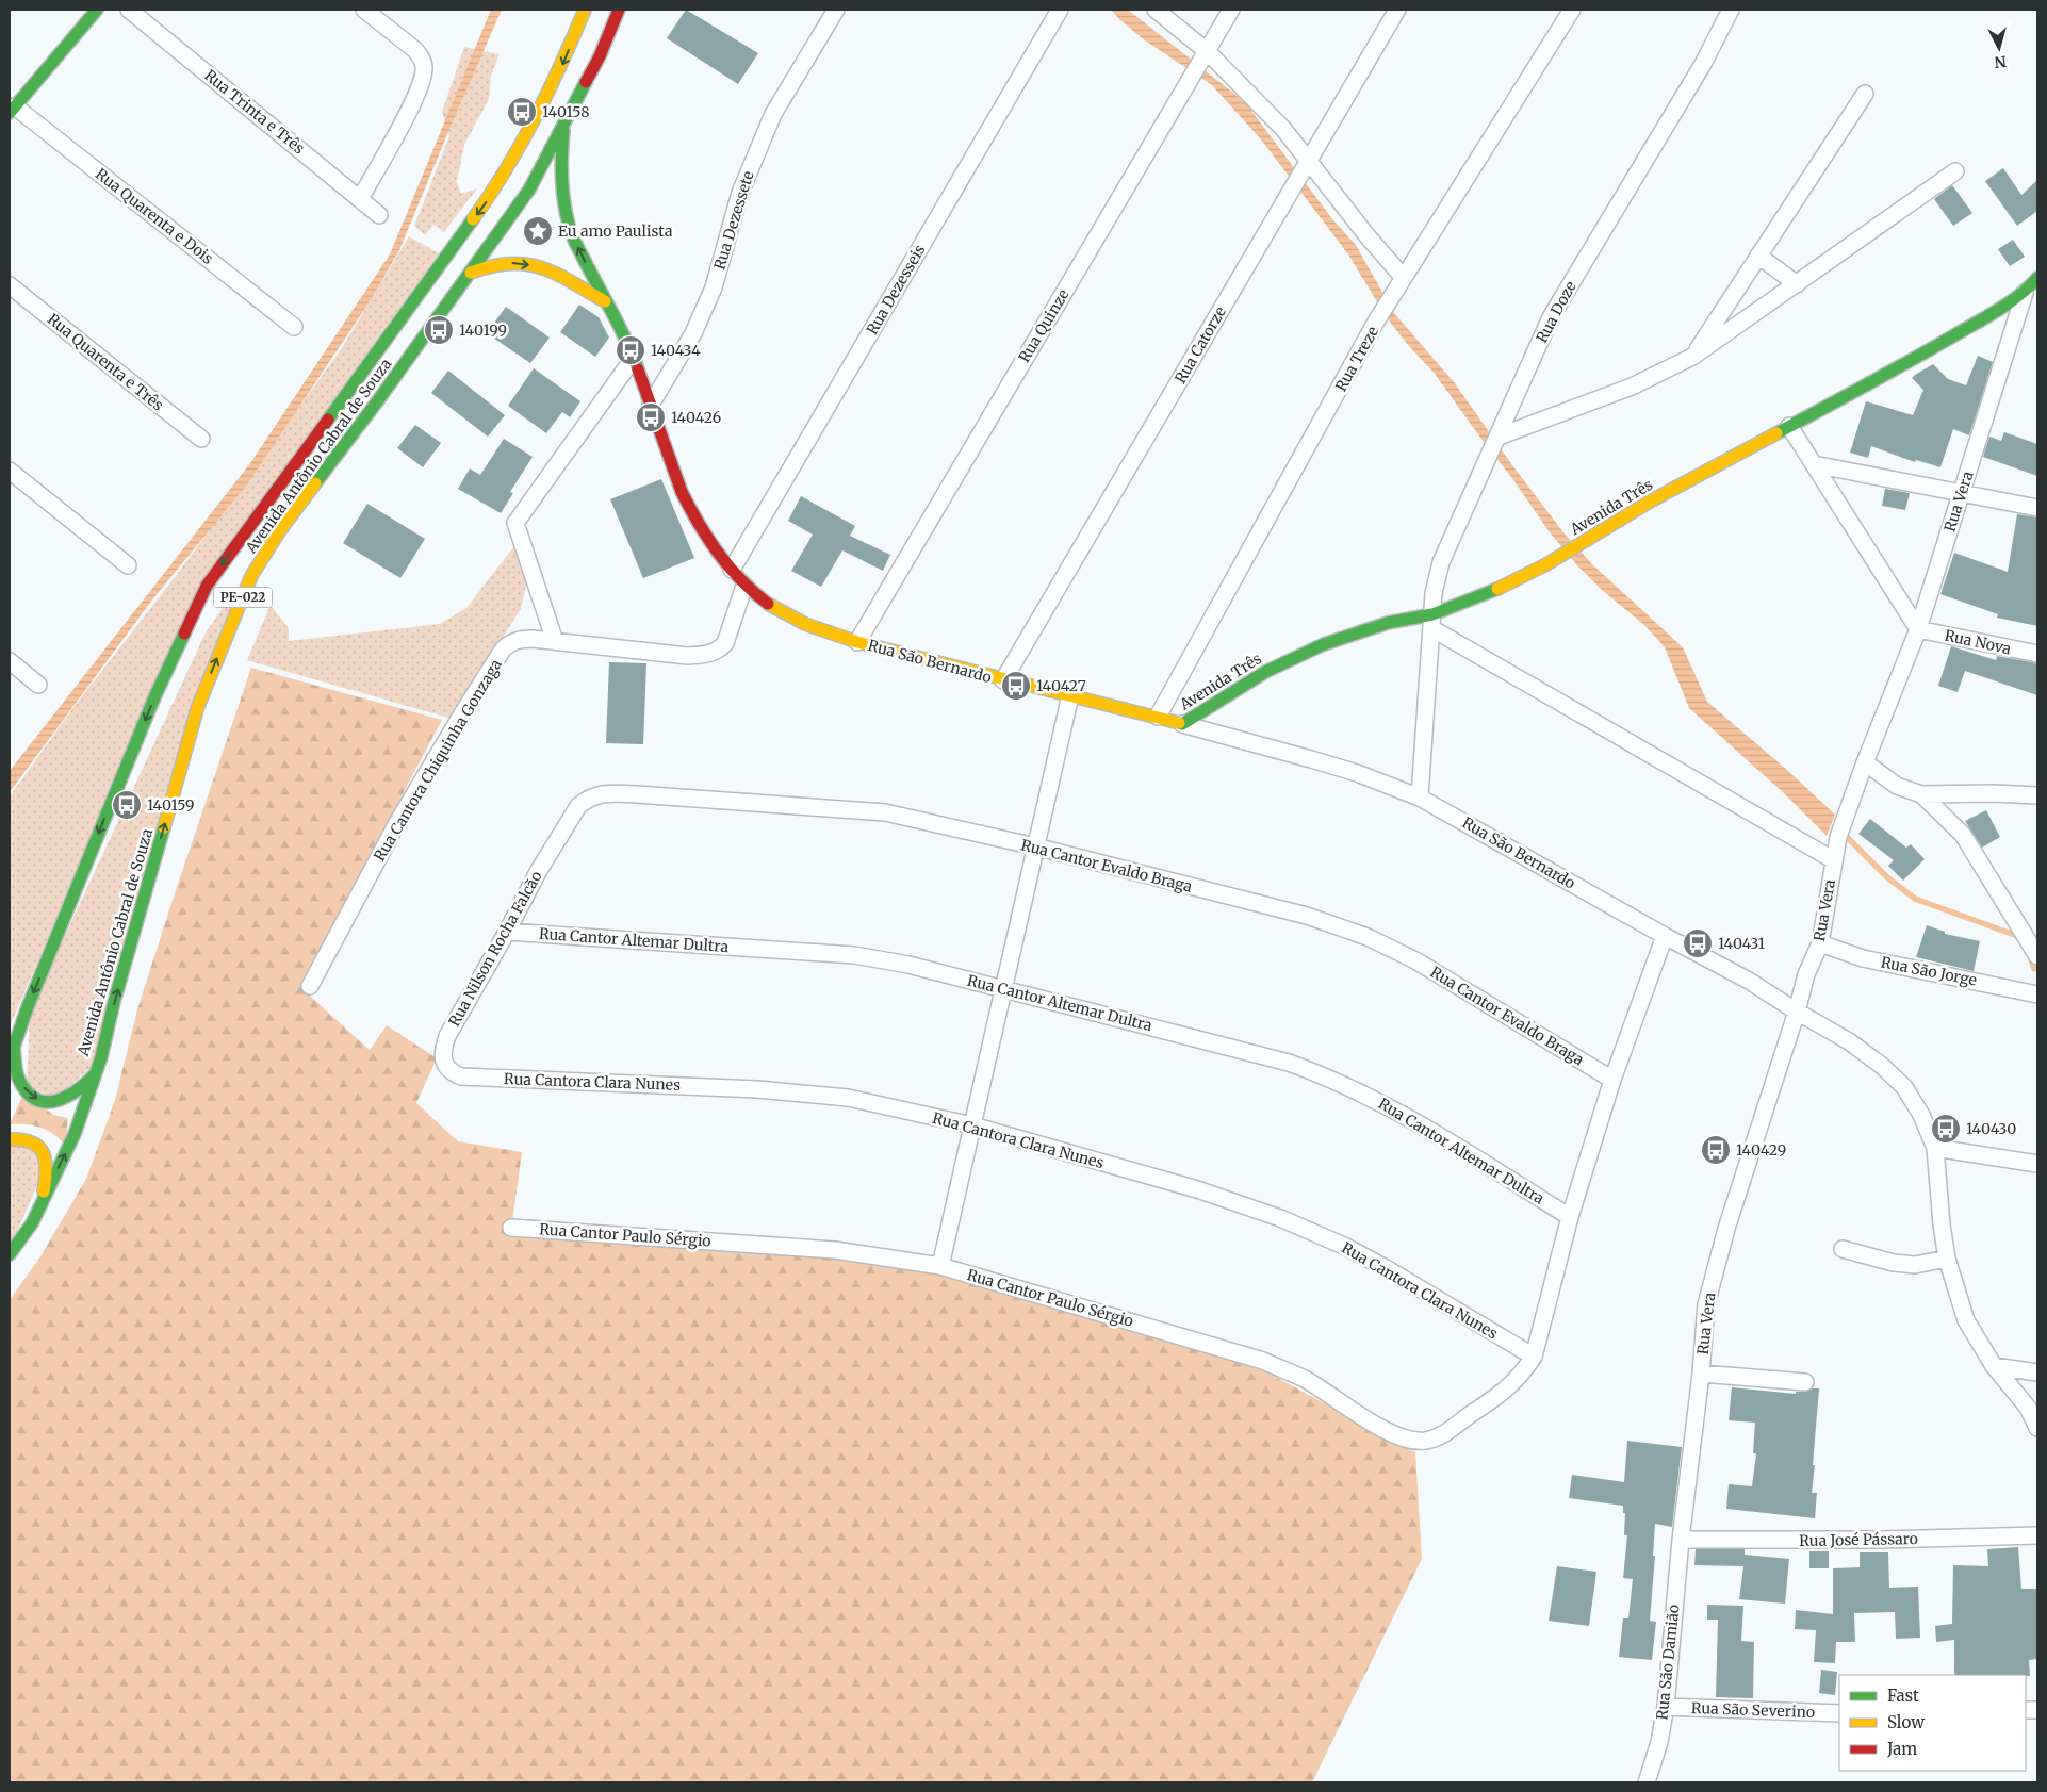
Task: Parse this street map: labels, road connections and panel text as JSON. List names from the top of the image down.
{
  "streets": {
    "main road": [
      "Avenida Antônio Cabral de Souza",
      "Avenida Três",
      "PE-022",
      "Rua São Bernardo"
    ],
    "street": [
      "Rua Trinta e Três",
      "Rua Quarenta e Dois",
      "Rua Dezessete",
      "Rua Dezesseis",
      "Rua Doze",
      "Rua Quinze",
      "Rua Catorze",
      "Rua Treze",
      "Rua Quarenta e Três",
      "Rua Vera",
      "Rua Nova",
      "Rua Cantora Chiquinha Gonzaga",
      "Rua Cantor Evaldo Braga",
      "Rua Cantor Altemar Dultra",
      "Rua Nilson Rocha Falcão",
      "Rua São Jorge",
      "Rua Cantora Clara Nunes",
      "Rua Cantor Paulo Sérgio",
      "Rua José Pássaro",
      "Rua São Damião",
      "Rua São Severino"
    ]
  },
  "crossings": [
    ["Rua Dezessete", "Rua São Bernardo"],
    ["Rua Dezesseis", "Rua São Bernardo"],
    ["Rua Doze", "Avenida Três"],
    ["Rua Doze", "Rua São Bernardo"],
    ["Rua Quinze", "Rua São Bernardo"],
    ["Rua Catorze", "Rua São Bernardo"],
    ["Rua Treze", "Rua São Bernardo"],
    ["Avenida Antônio Cabral de Souza", "Rua São Bernardo"],
    ["Rua Vera", "Avenida Três"],
    ["Rua Vera", "Rua Nova"],
    ["Rua Vera", "Rua São Bernardo"],
    ["Rua Vera", "Rua São Jorge"],
    ["Rua Vera", "Rua José Pássaro"],
    ["Rua Vera", "Rua São Damião"],
    ["Avenida Três", "Rua São Bernardo"],
    ["Rua São Bernardo", "Rua Cantora Chiquinha Gonzaga"],
    ["Rua Cantor Evaldo Braga", "Rua Nilson Rocha Falcão"],
    ["Rua Cantor Altemar Dultra", "Rua Nilson Rocha Falcão"],
    ["Rua Nilson Rocha Falcão", "Rua Cantora Clara Nunes"],
    ["Rua Cantora Clara Nunes", "Rua Cantor Paulo Sérgio"],
    ["Rua José Pássaro", "Rua São Damião"],
    ["Rua São Damião", "Rua São Severino"]
  ],
  "places": {
    "bus stop": [
      "140158",
      "140199",
      "140434",
      "140426",
      "140427",
      "140159",
      "140431",
      "140430",
      "140429"
    ],
    "place": ["Eu amo Paulista"]
  },
  "legend": ["Fast", "Slow", "Jam"],
  "north": "bottom"
}
